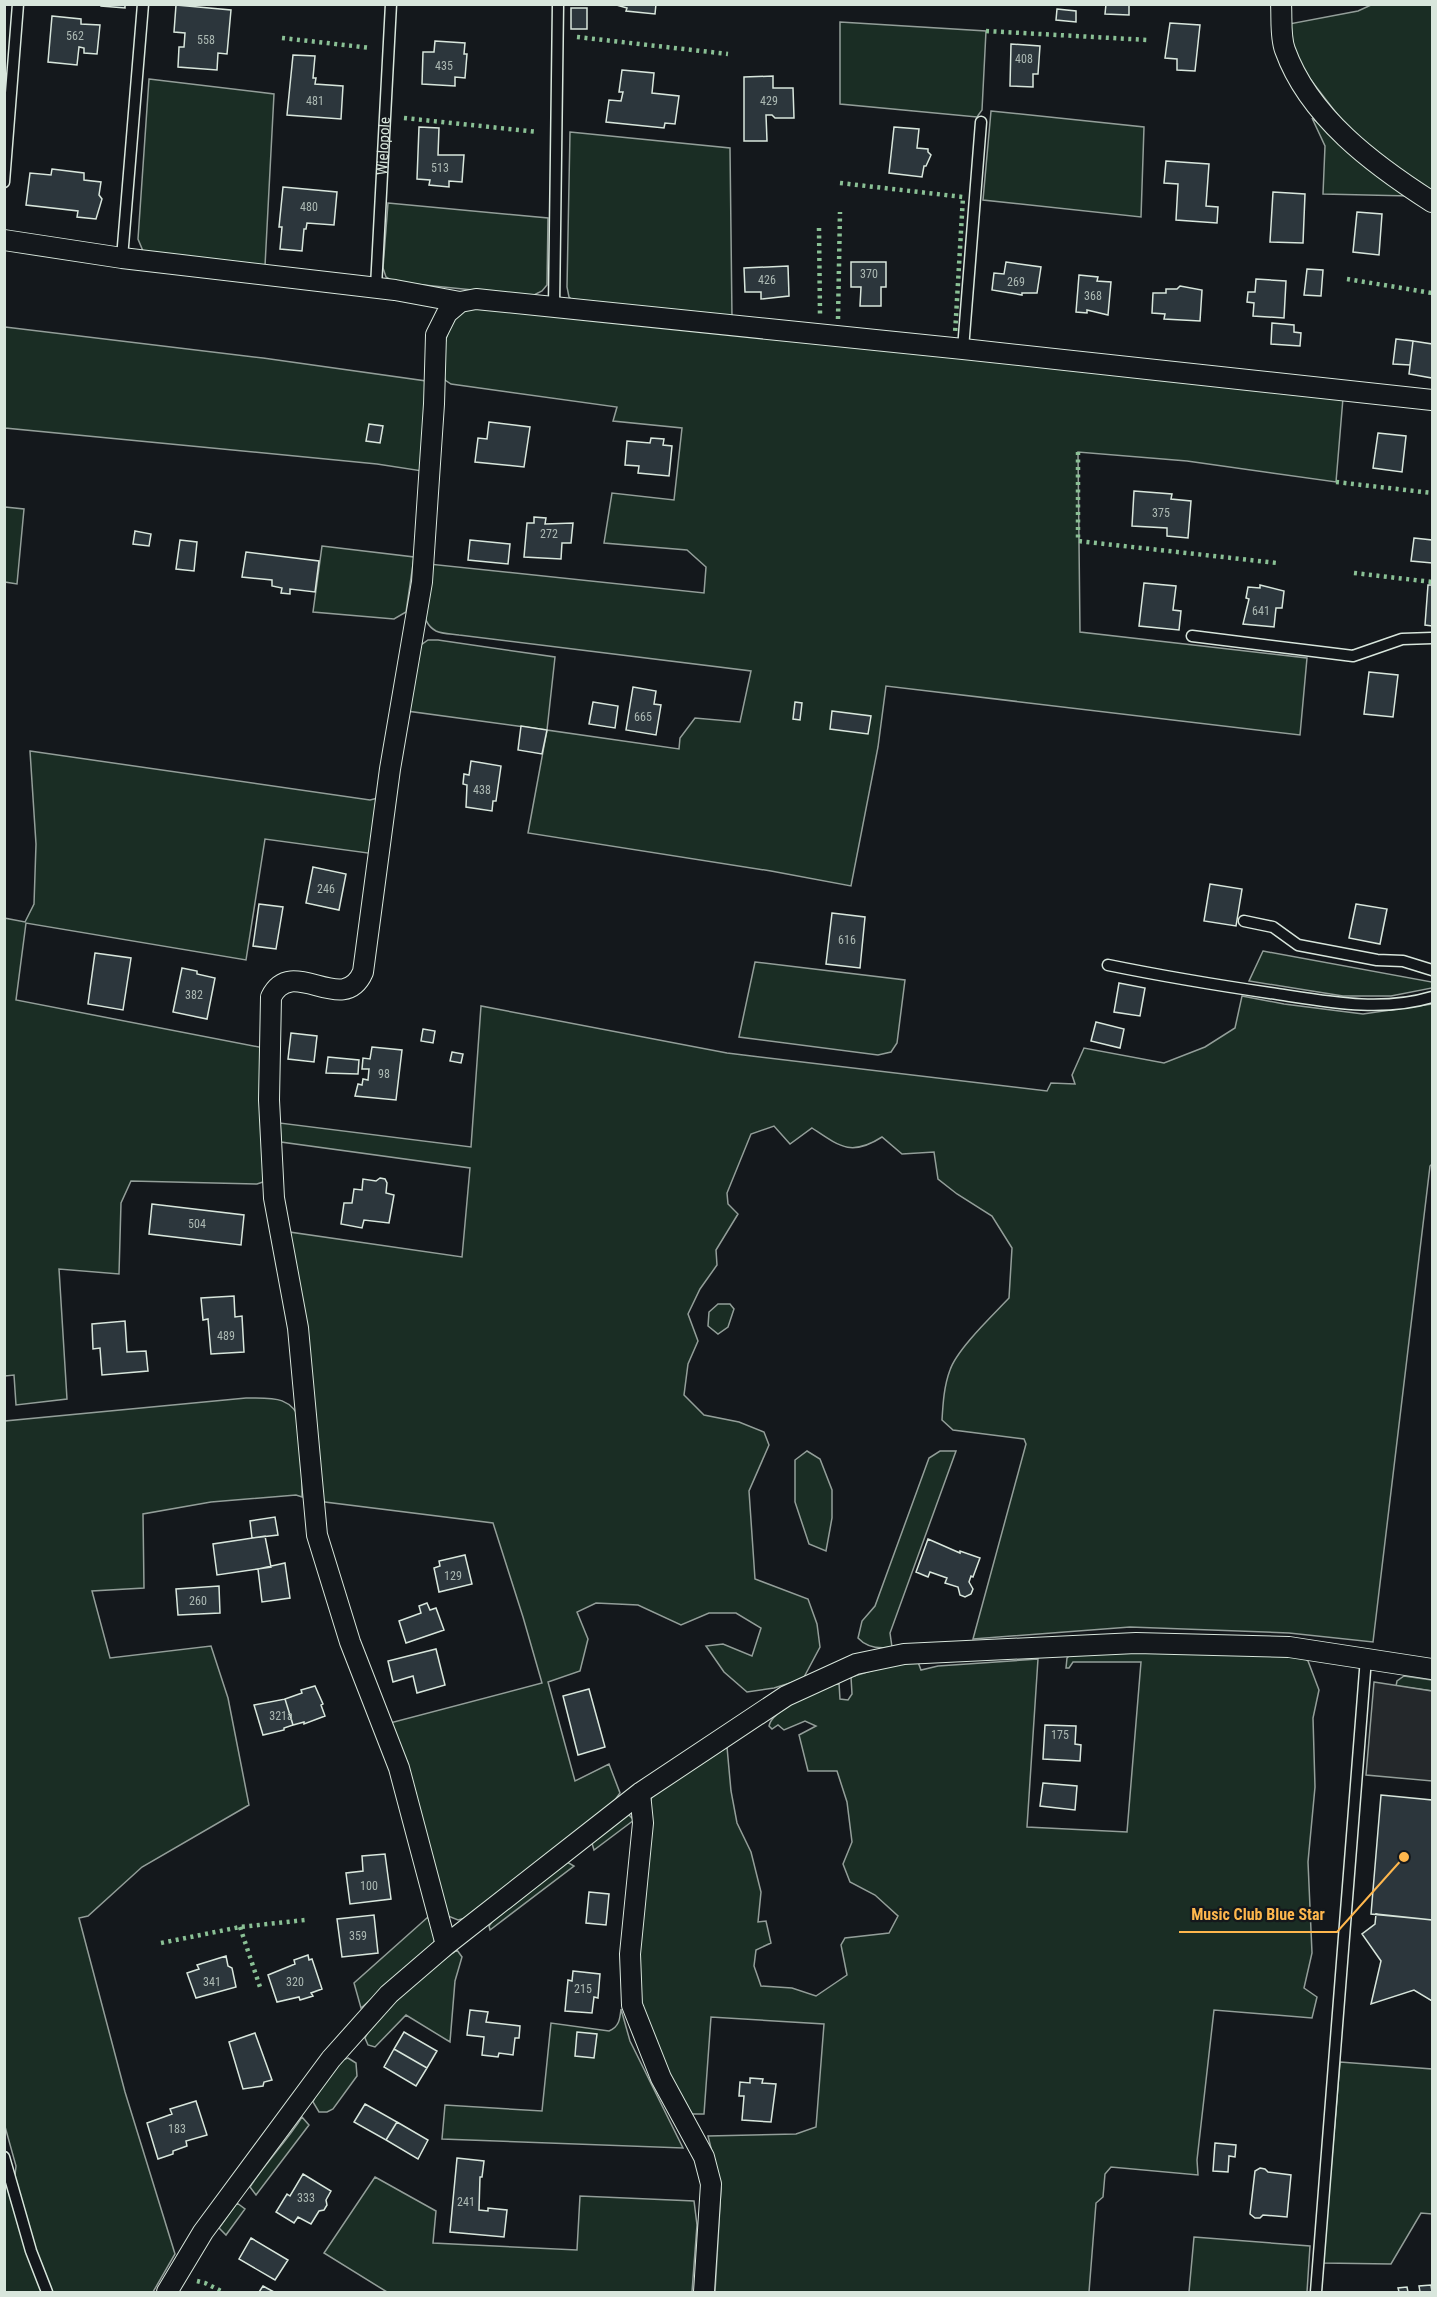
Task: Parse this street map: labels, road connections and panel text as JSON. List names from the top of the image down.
{
  "streets": {
    "lane": ["Wielopole"]
  },
  "places": ["Music Club Blue Star"],
  "house_numbers": [
    "562",
    "558",
    "408",
    "435",
    "481",
    "429",
    "513",
    "480",
    "370",
    "426",
    "269",
    "368",
    "375",
    "272",
    "641",
    "665",
    "438",
    "246",
    "616",
    "382",
    "98",
    "504",
    "489",
    "129",
    "260",
    "321a",
    "175",
    "100",
    "359",
    "341",
    "320",
    "215",
    "183",
    "333",
    "241"
  ]
}
